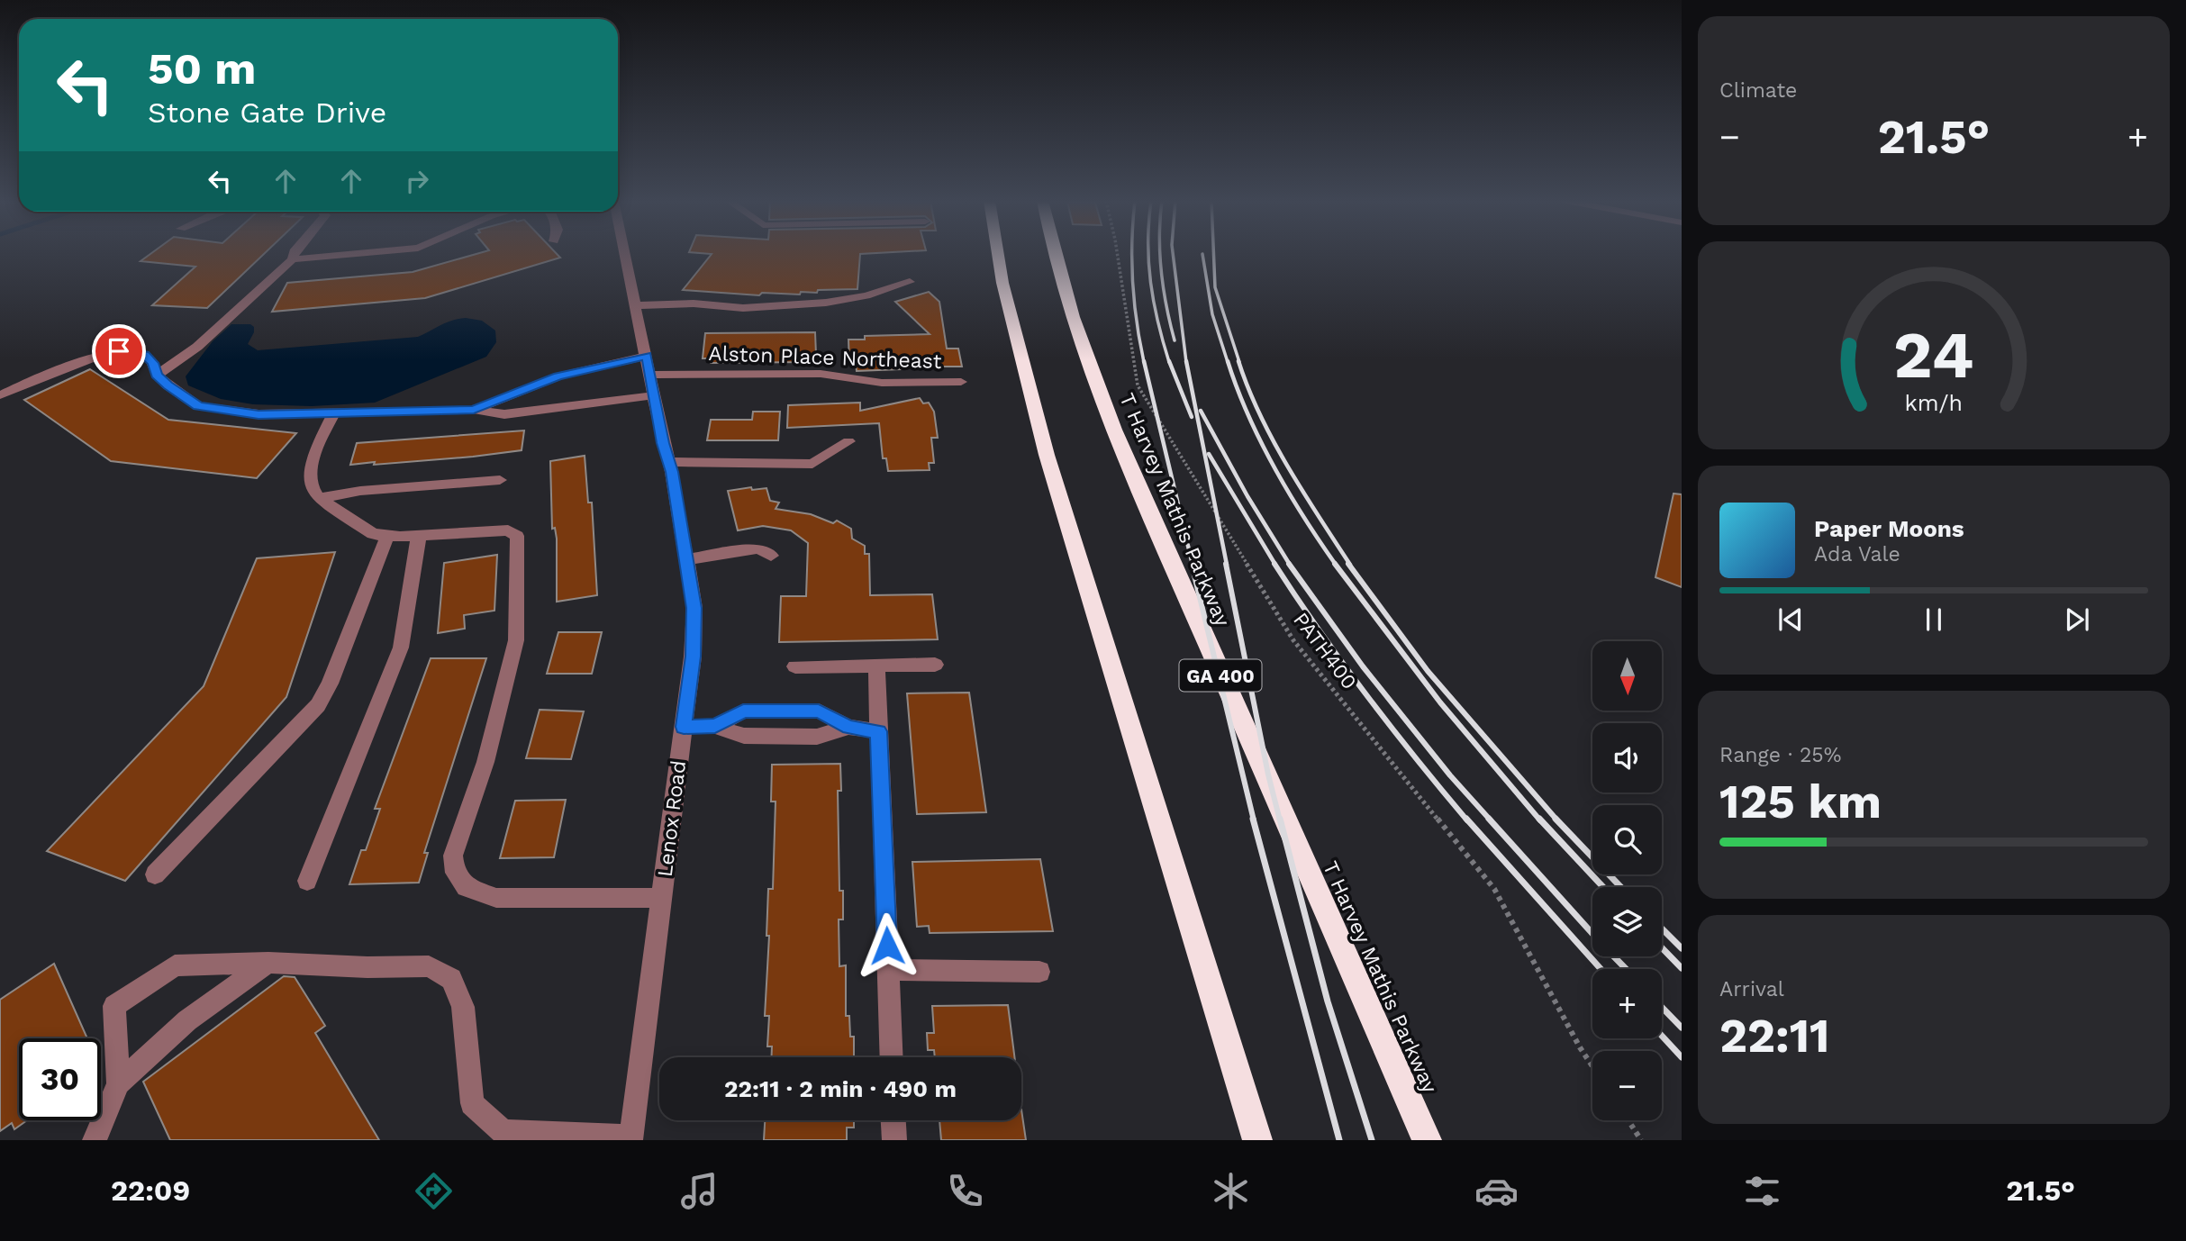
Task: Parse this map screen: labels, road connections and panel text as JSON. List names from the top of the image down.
{
  "streets": {
    "highway": ["T Harvey Mathis Parkway", "GA 400"],
    "street": ["Alston Place Northeast", "Lenox Road"],
    "path": ["PATH400"]
  },
  "crossings": [
    ["Alston Place Northeast", "Lenox Road"]
  ],
  "north": "bottom",
  "page": {
    "tile": [
      "Climate",
      ["Range · 25%", "125 km"],
      ["Arrival", "22:11"]
    ],
    "turn": ["50 m", "Stone Gate Drive"],
    "heat": ["−", "21.5°", "+"],
    "song": ["Paper Moons", "Ada Vale"],
    "map_buttons": ["+", "−"],
    "limit": "30",
    "trip": "22:11 · 2 min · 490 m",
    "tabs": ["22:09", "21.5°"],
    "gauge": ["24", "km/h"]
  }
}
